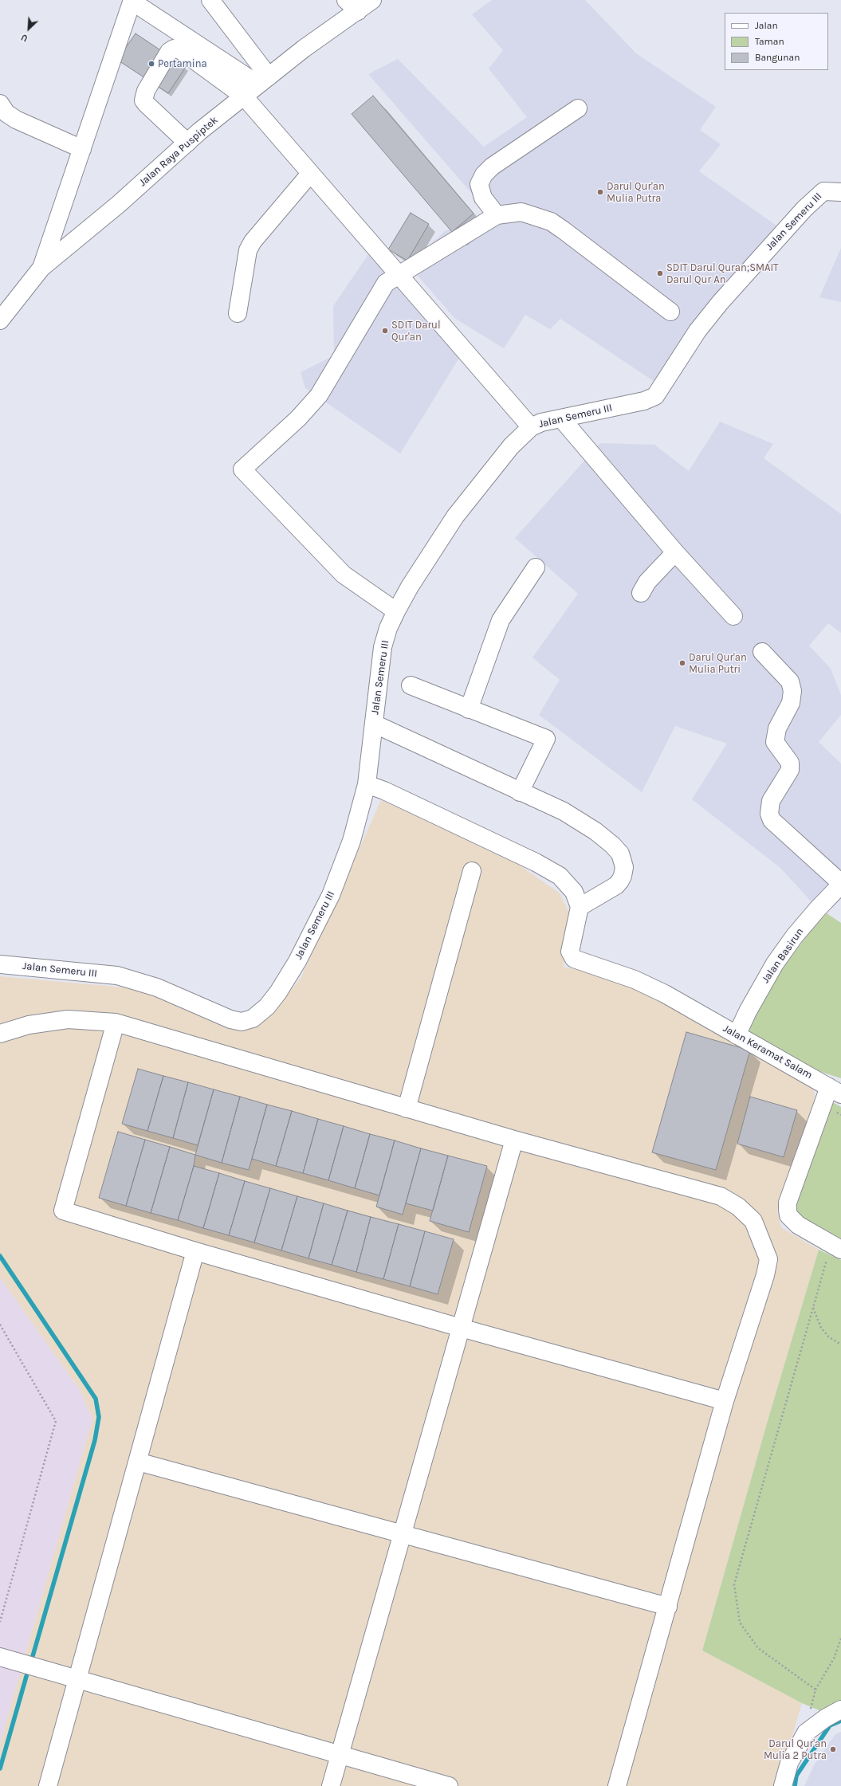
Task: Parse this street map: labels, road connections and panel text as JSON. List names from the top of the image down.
{
  "streets": {
    "street": [
      "Jalan Raya Puspiptek",
      "Jalan Semeru III",
      "Jalan Basirun",
      "Jalan Keramat Salam"
    ]
  },
  "crossings": [
    ["Jalan Basirun", "Jalan Keramat Salam"]
  ],
  "places": [
    "Pertamina",
    "Darul Qur'an Mulia Putra",
    "SDIT Darul Quran;SMAIT Darul Qur An",
    "SDIT Darul Qur'an",
    "Darul Qur'an Mulia Putri",
    "Darul Qur'an Mulia 2 Putra"
  ],
  "legend": ["Jalan", "Taman", "Bangunan"],
  "north": "bottom left"
}
